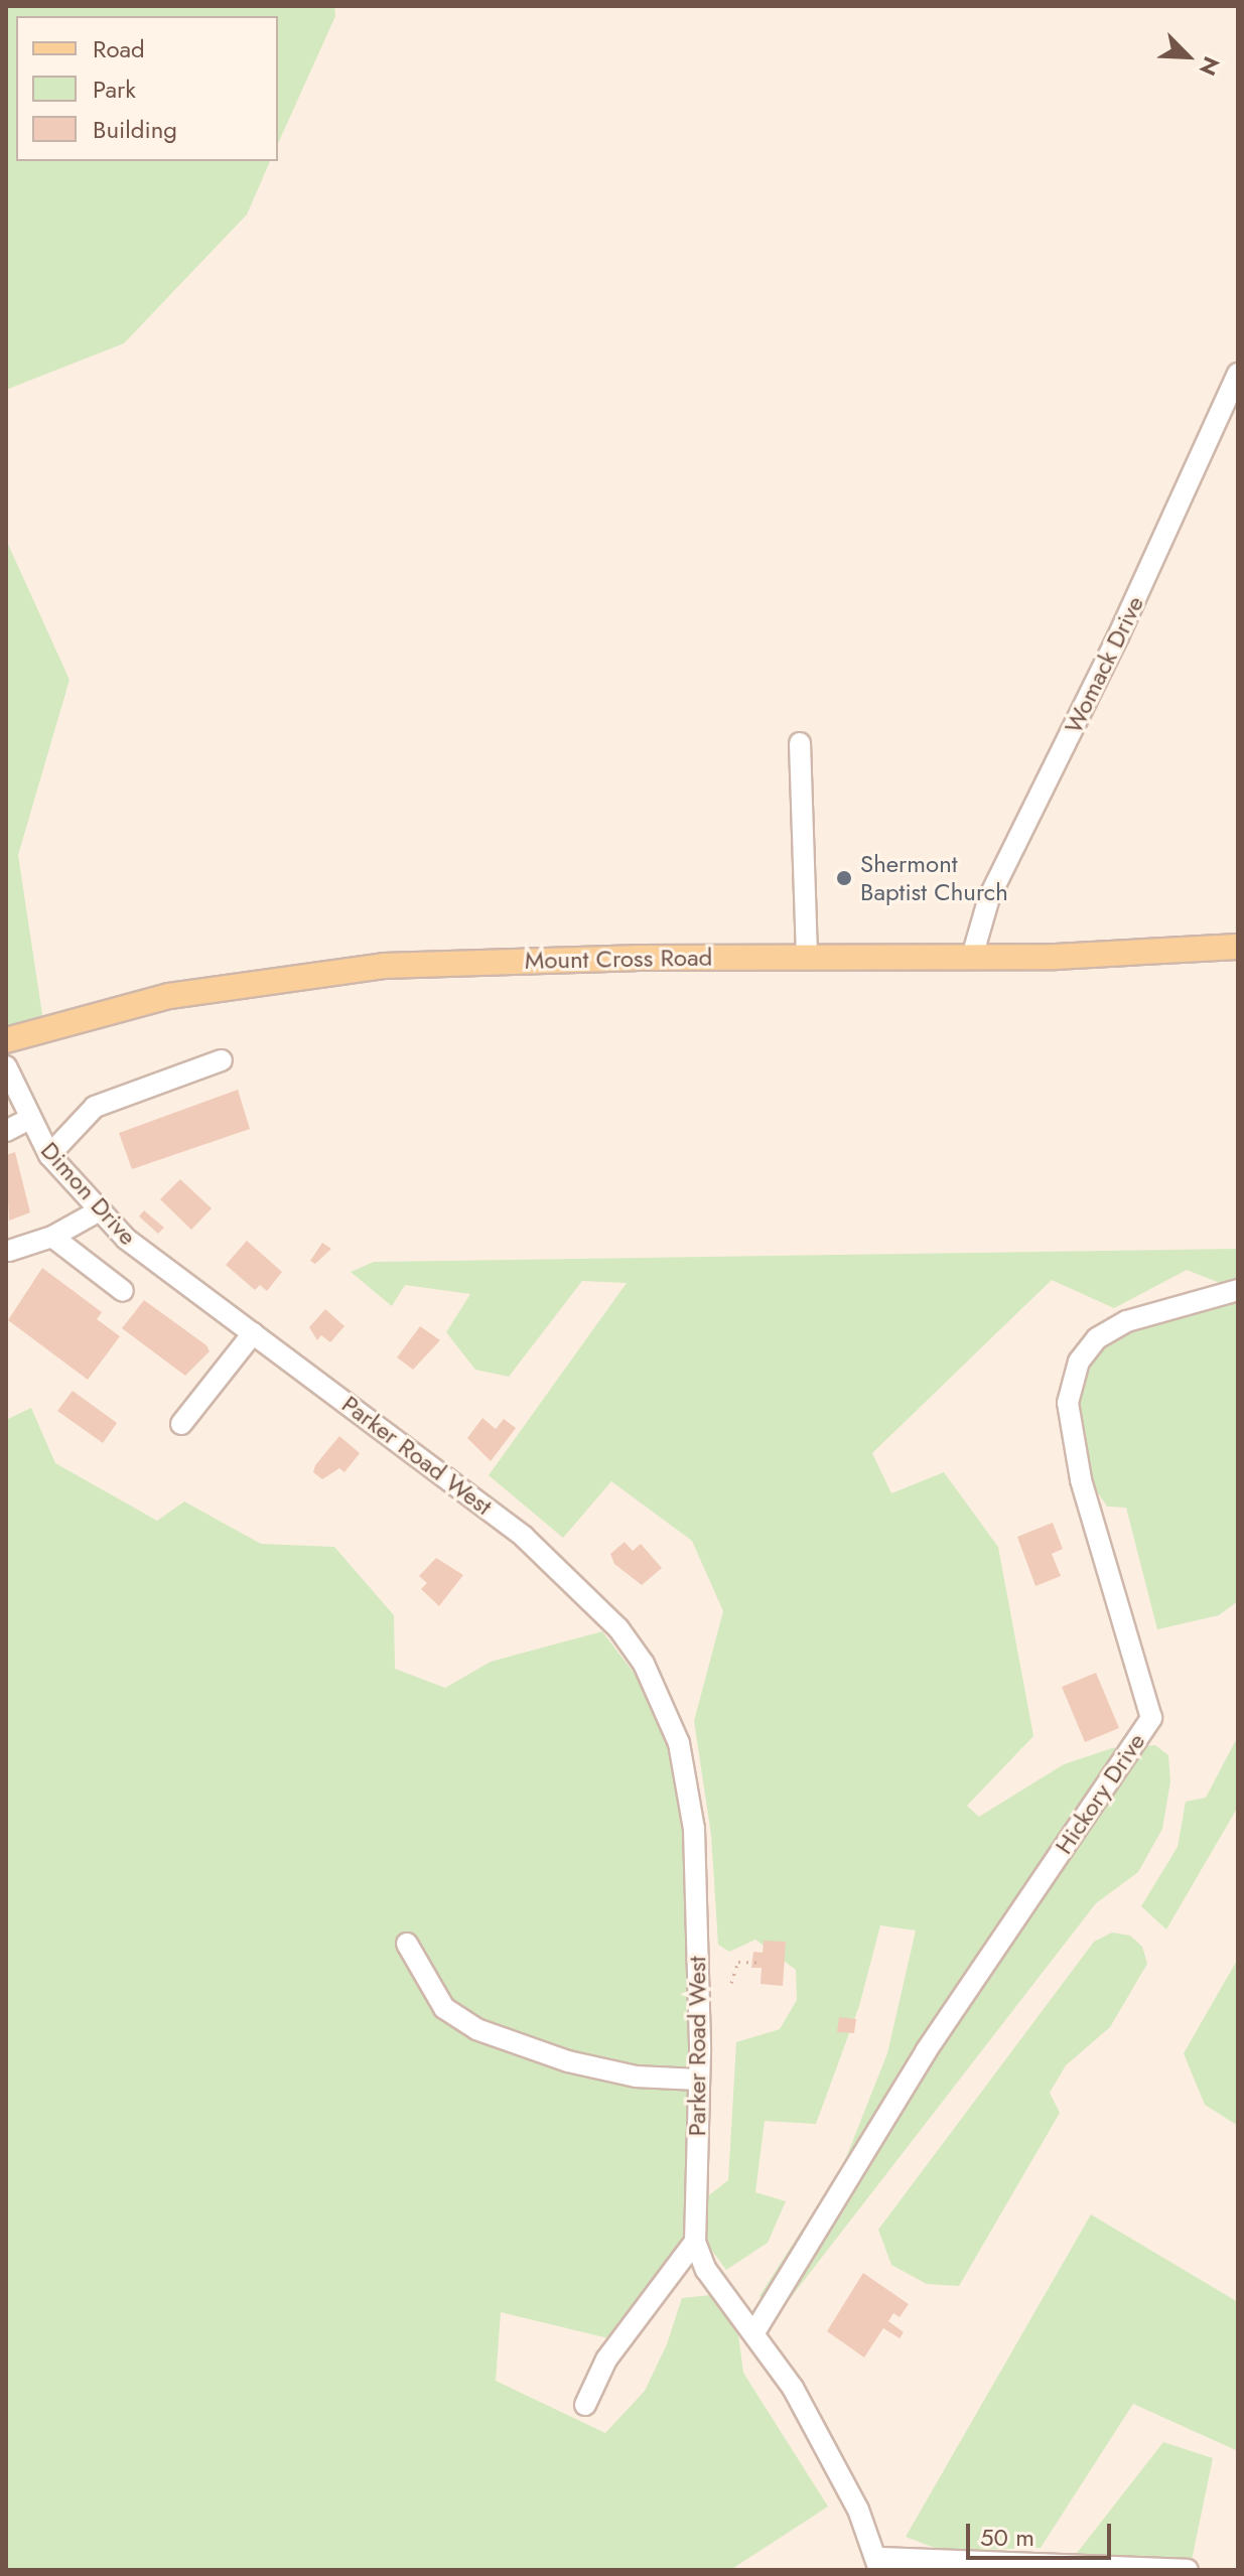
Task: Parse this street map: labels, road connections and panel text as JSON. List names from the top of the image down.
{
  "streets": {
    "main road": ["Mount Cross Road"],
    "street": [
      "Womack Drive",
      "Dimon Drive",
      "Parker Road West",
      "Hickory Drive"
    ]
  },
  "crossings": [
    ["Womack Drive", "Mount Cross Road"],
    ["Dimon Drive", "Parker Road West"],
    ["Parker Road West", "Hickory Drive"]
  ],
  "places": ["Shermont Baptist Church"],
  "legend": ["Road", "Park", "Building"],
  "scale_bar": "50 m",
  "north": "bottom right"
}
